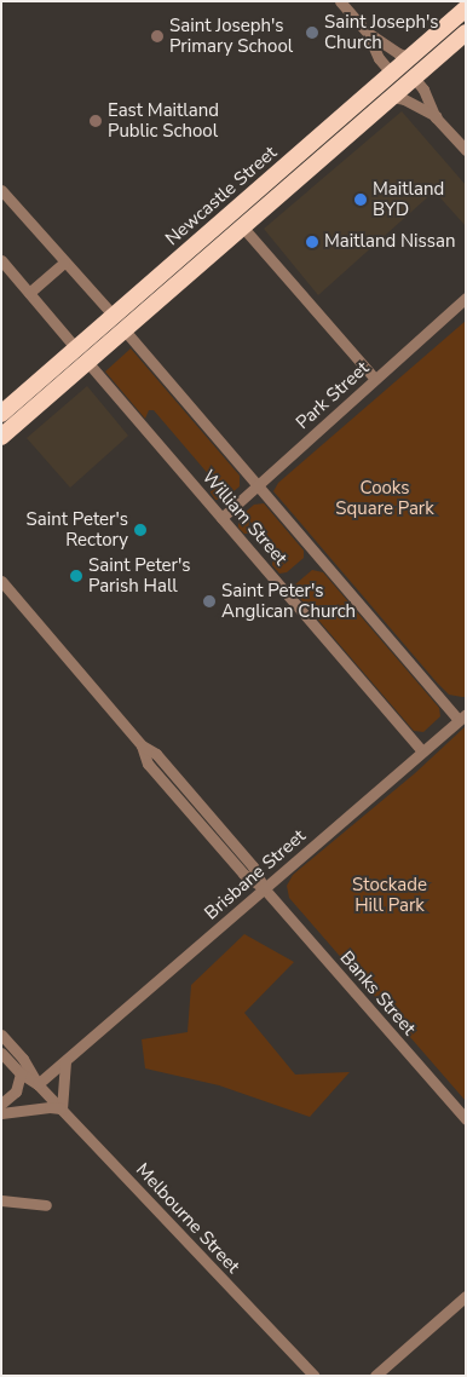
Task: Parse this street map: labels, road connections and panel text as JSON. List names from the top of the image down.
{
  "streets": {
    "highway": ["Newcastle Street"],
    "street": [
      "Park Street",
      "William Street",
      "Brisbane Street",
      "Banks Street",
      "Melbourne Street"
    ]
  },
  "crossings": [
    ["Newcastle Street", "William Street"],
    ["Park Street", "William Street"],
    ["William Street", "Brisbane Street"],
    ["Brisbane Street", "Banks Street"],
    ["Brisbane Street", "Melbourne Street"]
  ],
  "parks": ["Cooks Square Park", "Stockade Hill Park"],
  "places": [
    "Saint Joseph's Church",
    "Saint Joseph's Primary School",
    "East Maitland Public School",
    "Maitland BYD",
    "Maitland Nissan",
    "Saint Peter's Rectory",
    "Saint Peter's Parish Hall",
    "Saint Peter's Anglican Church"
  ]
}
